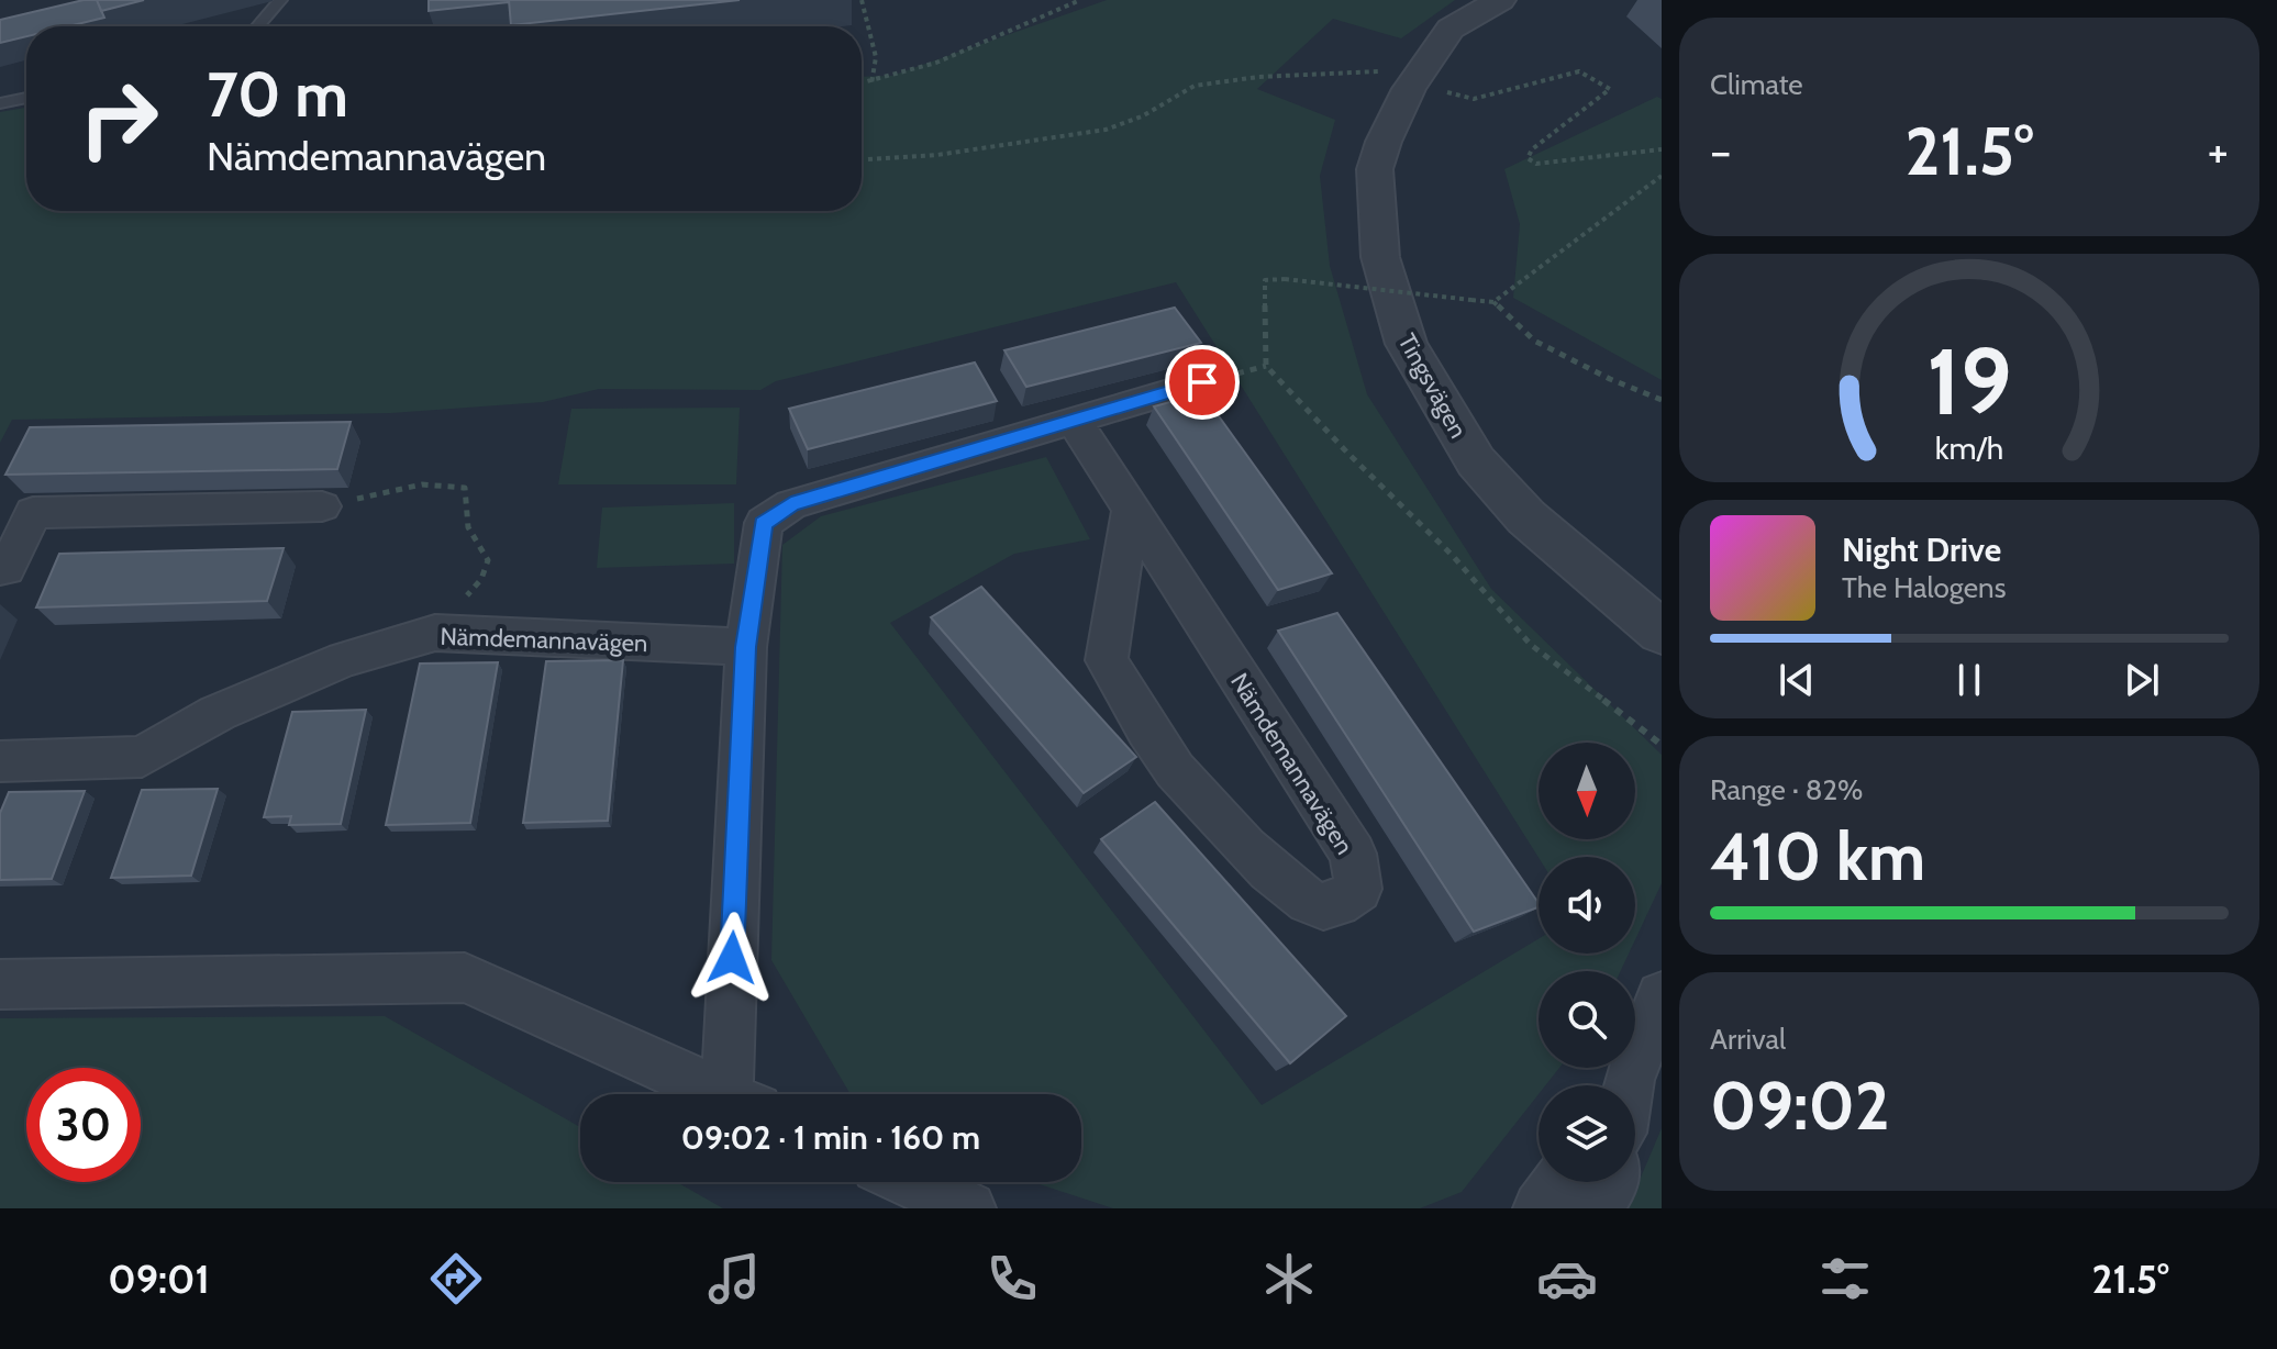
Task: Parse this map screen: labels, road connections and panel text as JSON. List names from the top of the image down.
{
  "streets": {
    "street": ["Tingsvägen", "Nämdemannavägen"]
  },
  "north": "bottom",
  "page": {
    "tile": [
      "Climate",
      ["Range · 82%", "410 km"],
      ["Arrival", "09:02"]
    ],
    "turn": ["70 m", "Nämdemannavägen"],
    "heat": ["−", "21.5°", "+"],
    "song": ["Night Drive", "The Halogens"],
    "limit": "30",
    "trip": "09:02 · 1 min · 160 m",
    "tabs": ["09:01", "21.5°"],
    "gauge": ["19", "km/h"]
  }
}
